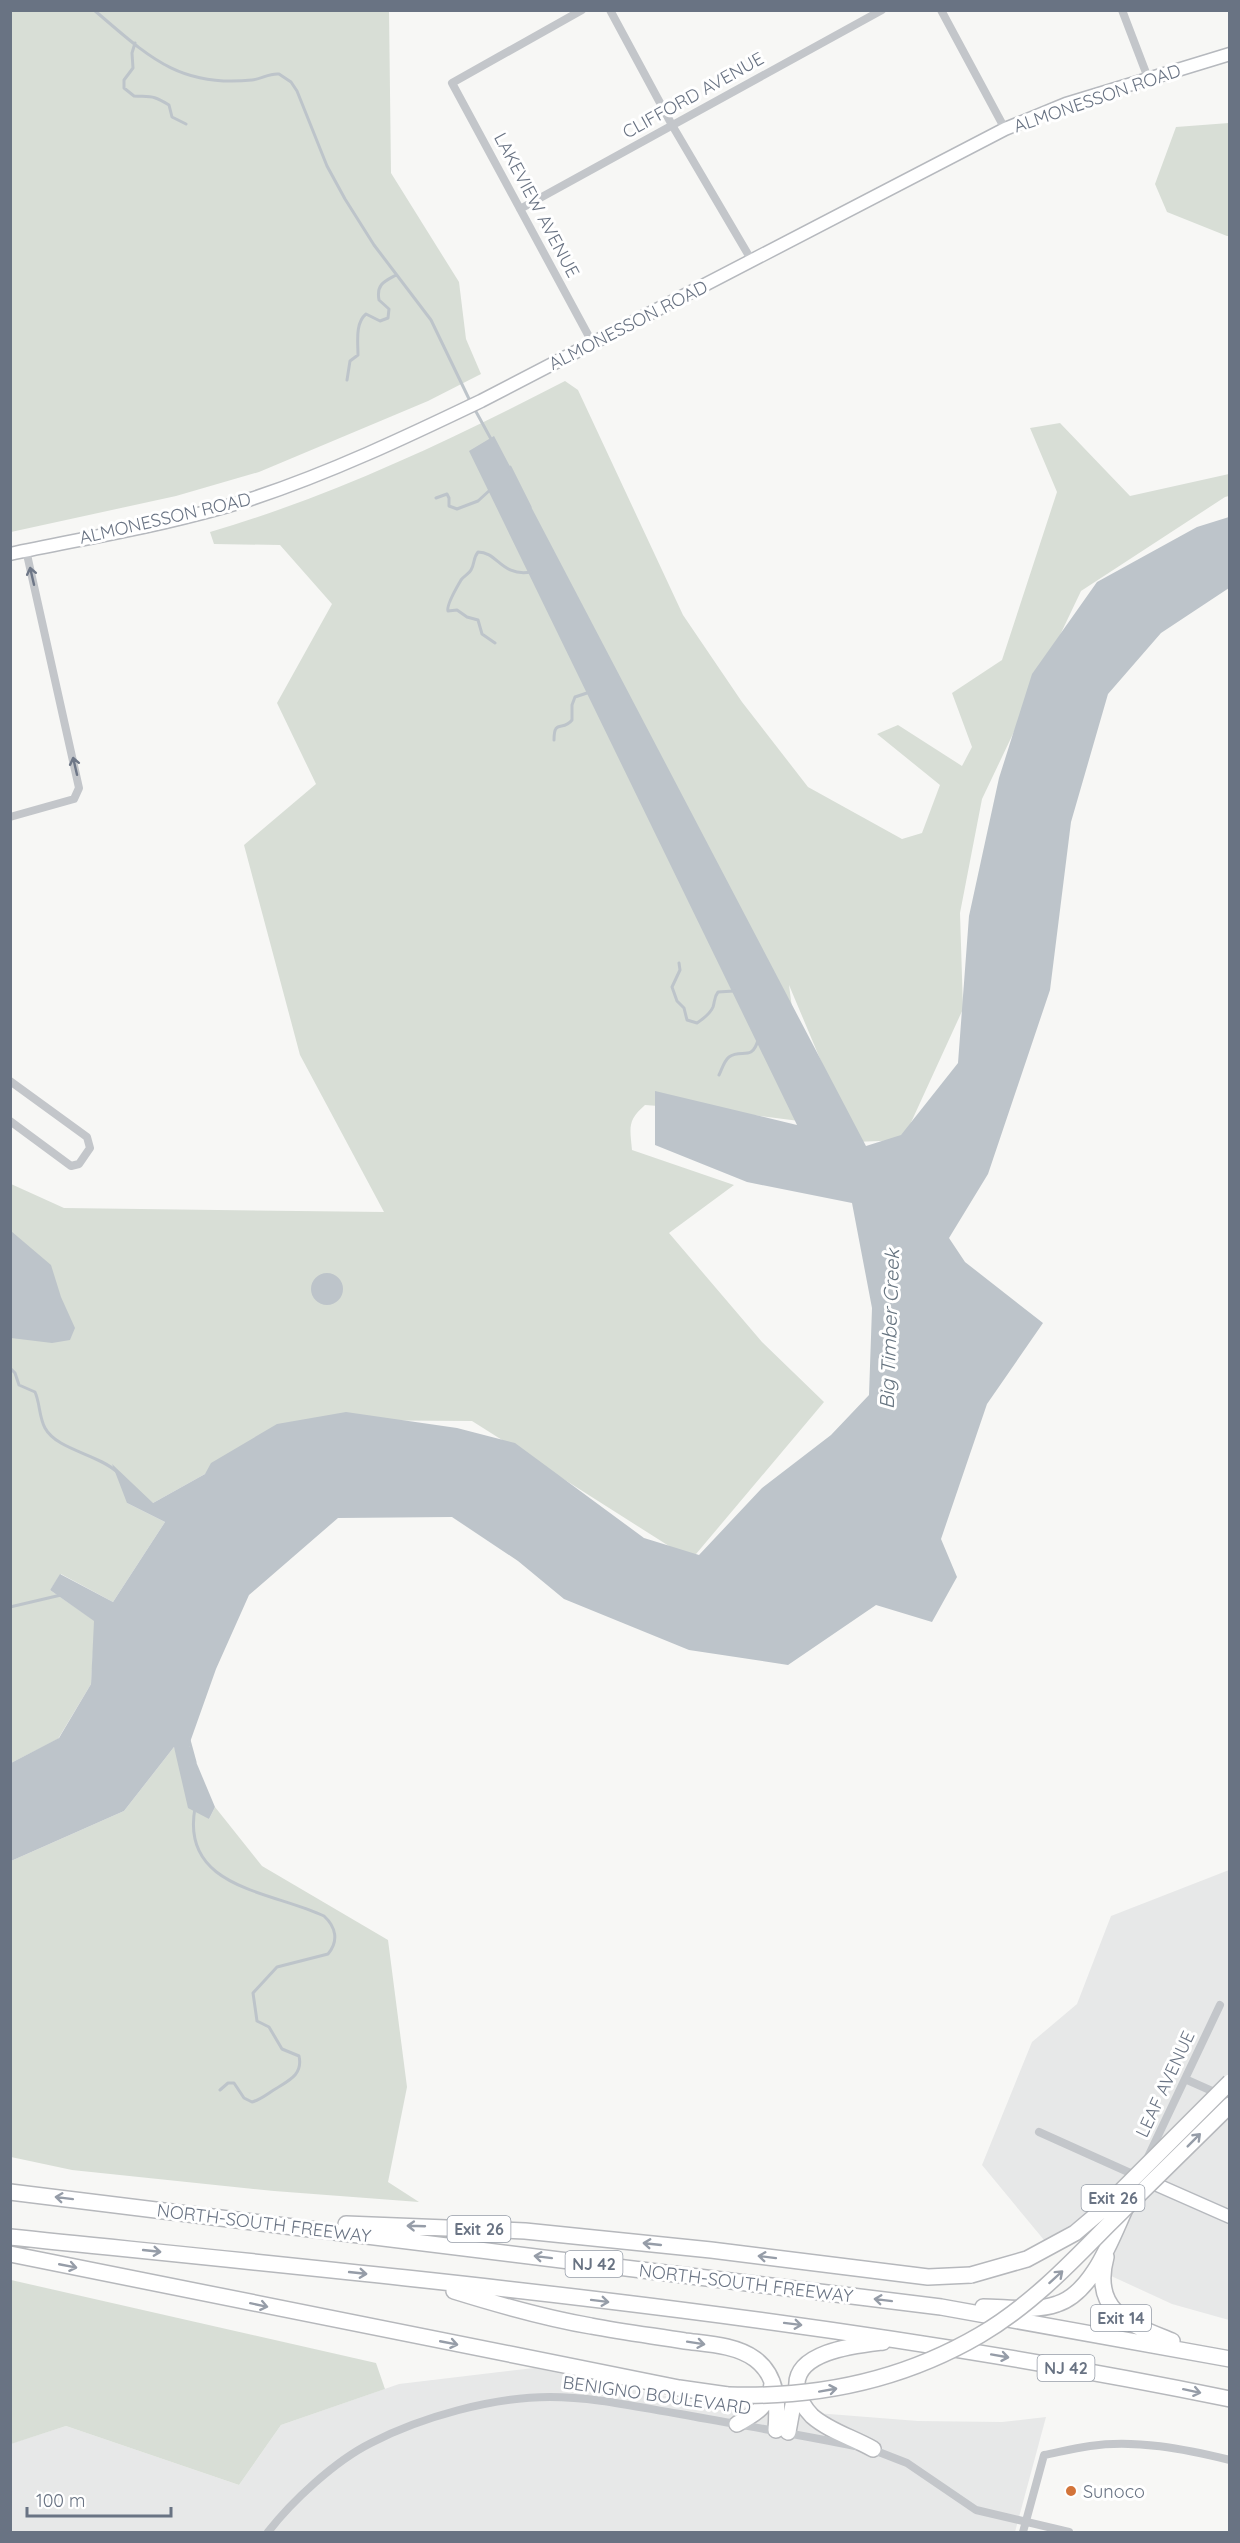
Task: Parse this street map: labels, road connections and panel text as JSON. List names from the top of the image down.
{
  "streets": {
    "highway": [
      "Exit 26",
      "NORTH-SOUTH FREEWAY",
      "NJ 42",
      "Exit 14"
    ],
    "main road": ["ALMONESSON ROAD"],
    "street": [
      "CLIFFORD AVENUE",
      "LAKEVIEW AVENUE",
      "LEAF AVENUE",
      "BENIGNO BOULEVARD"
    ]
  },
  "crossings": [
    ["CLIFFORD AVENUE", "LAKEVIEW AVENUE"],
    ["ALMONESSON ROAD", "LAKEVIEW AVENUE"],
    ["Exit 26", "NORTH-SOUTH FREEWAY"],
    ["NORTH-SOUTH FREEWAY", "Exit 14"]
  ],
  "water": ["Big Timber Creek"],
  "places": ["Sunoco"],
  "scale_bar": "100 m"
}
